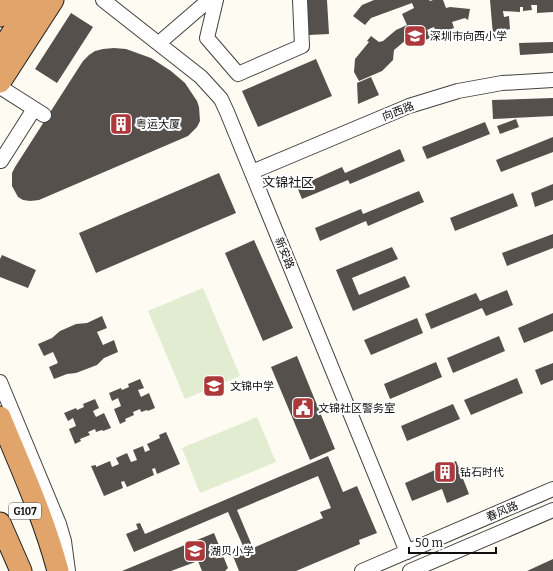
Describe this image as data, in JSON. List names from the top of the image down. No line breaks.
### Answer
{"streets":{"highway":["G107"],"street":["向西路","新安路","春风路"]},"crossings":[["向西路","新安路"],["新安路","春风路"]],"districts":["文锦社区"],"places":{"school or university":["深圳市向西小学","文锦中学","湖贝小学"],"building":["粤运大厦","钻石时代"],"public building":["文锦社区警务室"]},"scale_bar":"50 m"}
